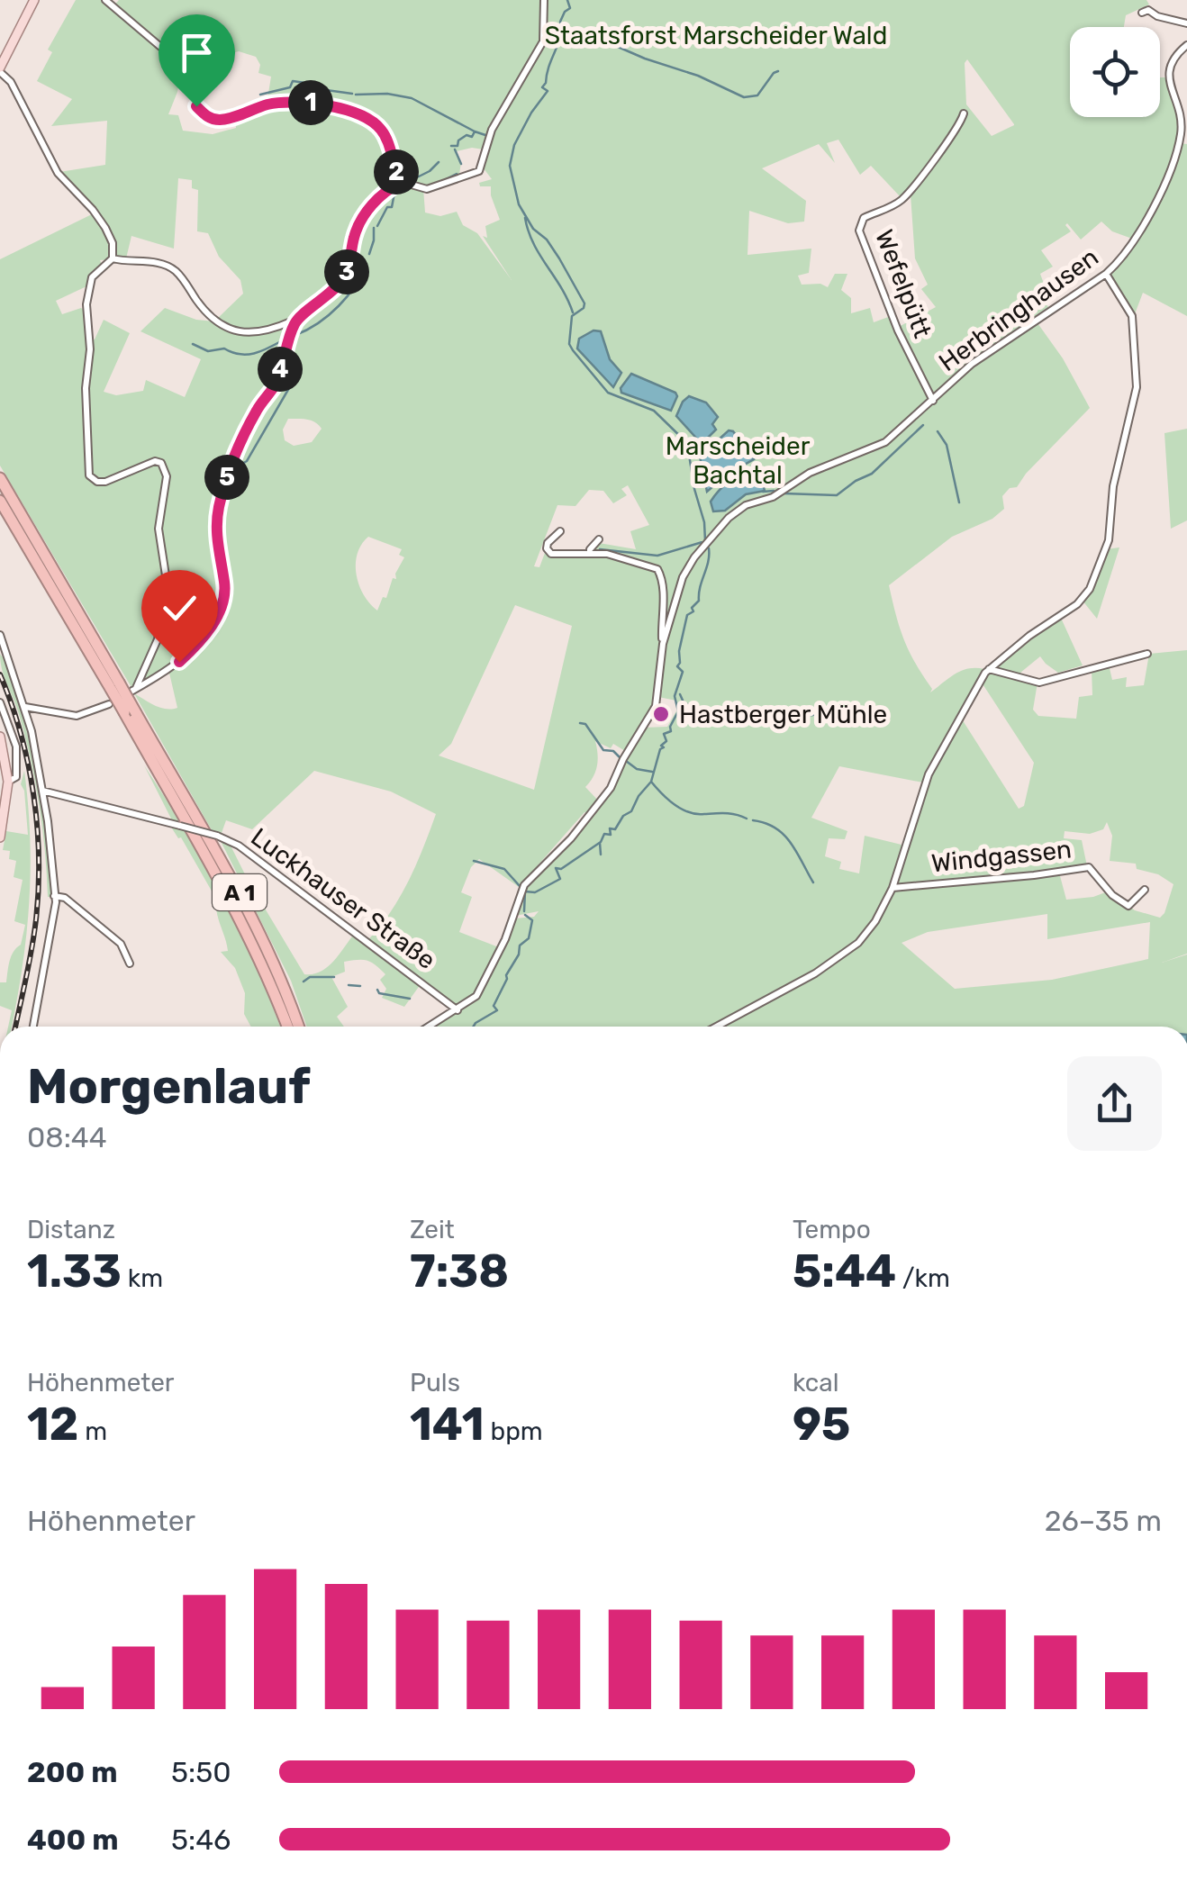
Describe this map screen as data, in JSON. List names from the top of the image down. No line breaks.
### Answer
{"streets":{"highway":["A 1"],"street":["Wefelpütt","Herbringhausen","Windgassen","Luckhauser Straße"]},"crossings":[["Wefelpütt","Herbringhausen"],["Herbringhausen","Luckhauser Straße"]],"parks":["Staatsforst Marscheider Wald","Marscheider Bachtal"],"places":["Hastberger Mühle"],"page":{"pins":["1","2","3","4","5"],"heading":["Morgenlauf","08:44"],"stats":[["Distanz","1.33 km"],["Zeit","7:38"],["Tempo","5:44 /km"],["Höhenmeter","12 m"],["Puls","141 bpm"],["kcal","95"]],"chart":["Höhenmeter","26–35 m"],"list":[{"name":"200 m","note":"5:50"},{"name":"400 m","note":"5:46"}]}}
